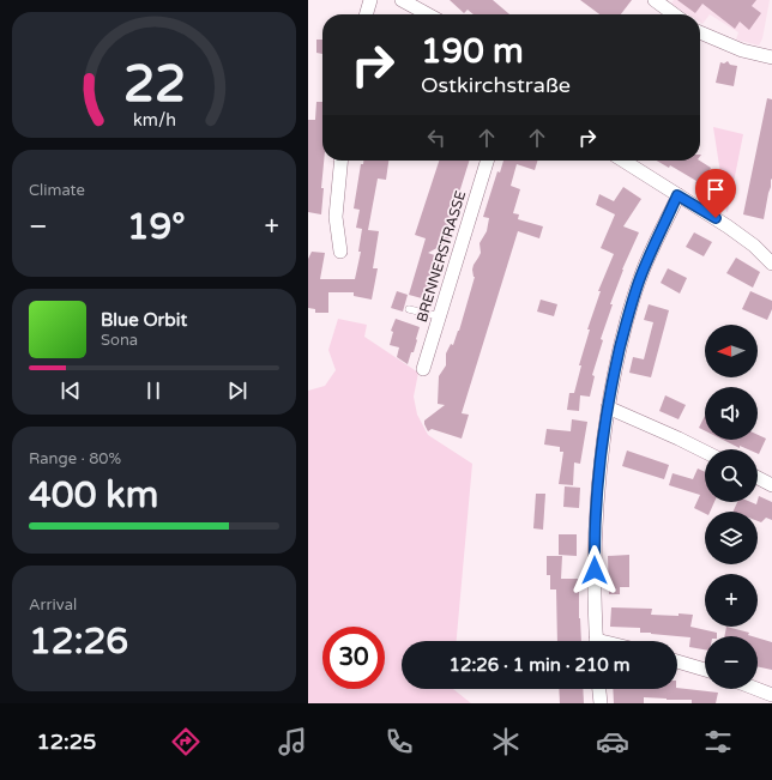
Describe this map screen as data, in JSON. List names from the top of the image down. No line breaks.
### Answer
{"streets":{"street":["BRENNERSTRASSE"]},"north":"left","page":{"turn":["190 m","Ostkirchstraße"],"tile":["Climate",["Range · 80%","400 km"],["Arrival","12:26"]],"heat":["−","19°","+"],"song":["Blue Orbit","Sona"],"map_buttons":["+","−"],"limit":"30","trip":"12:26 · 1 min · 210 m","tabs":"12:25","gauge":["22","km/h"]}}
